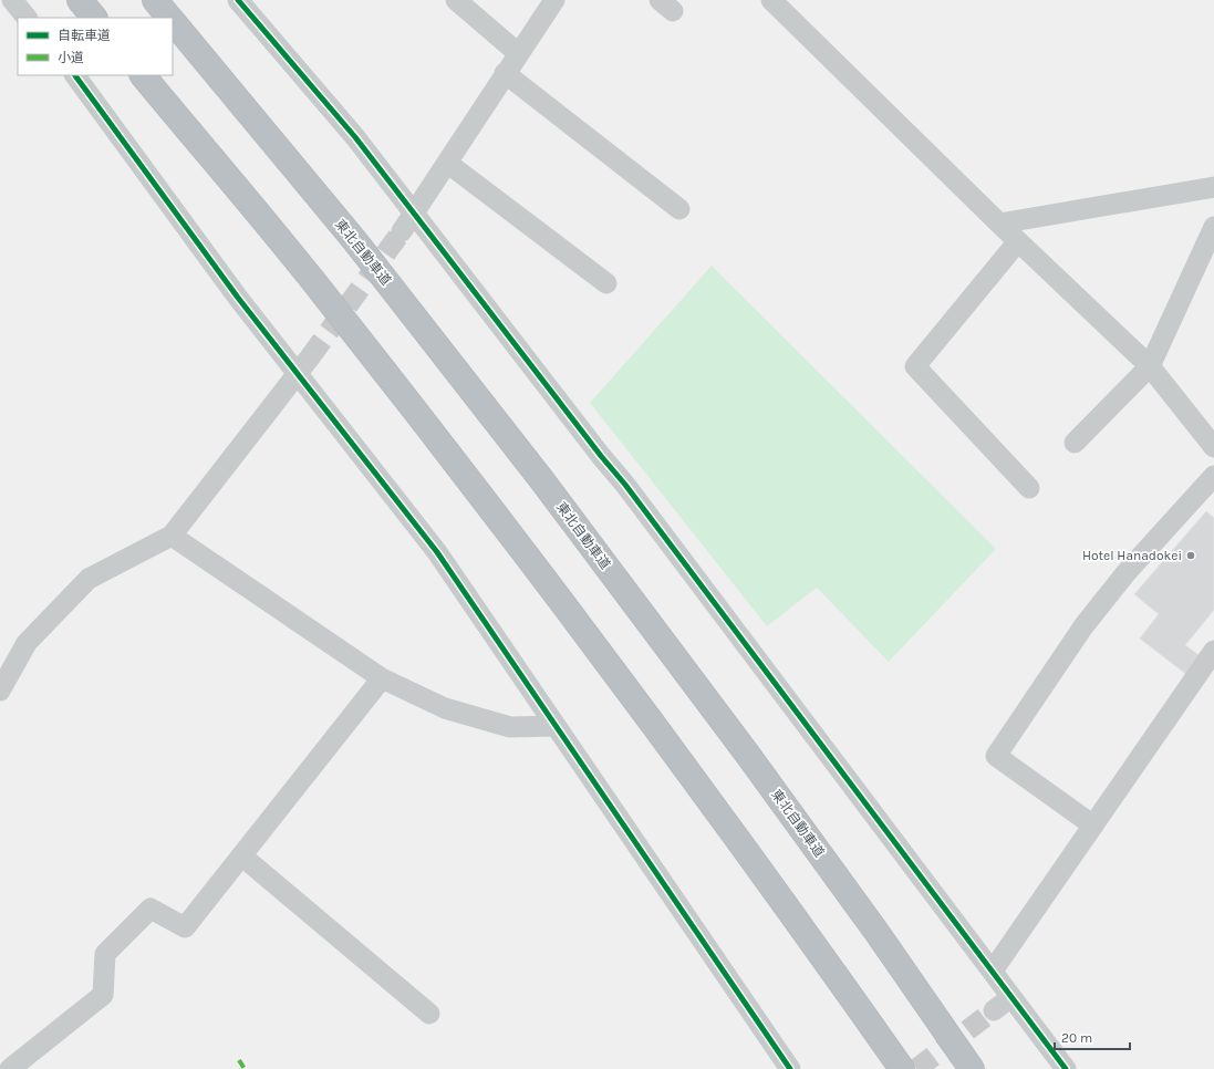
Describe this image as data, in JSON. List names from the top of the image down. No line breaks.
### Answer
{"streets":{"highway":["東北自動車道"]},"places":["Hotel Hanadokei"],"legend":["自転車道","小道"],"scale_bar":"20 m"}
